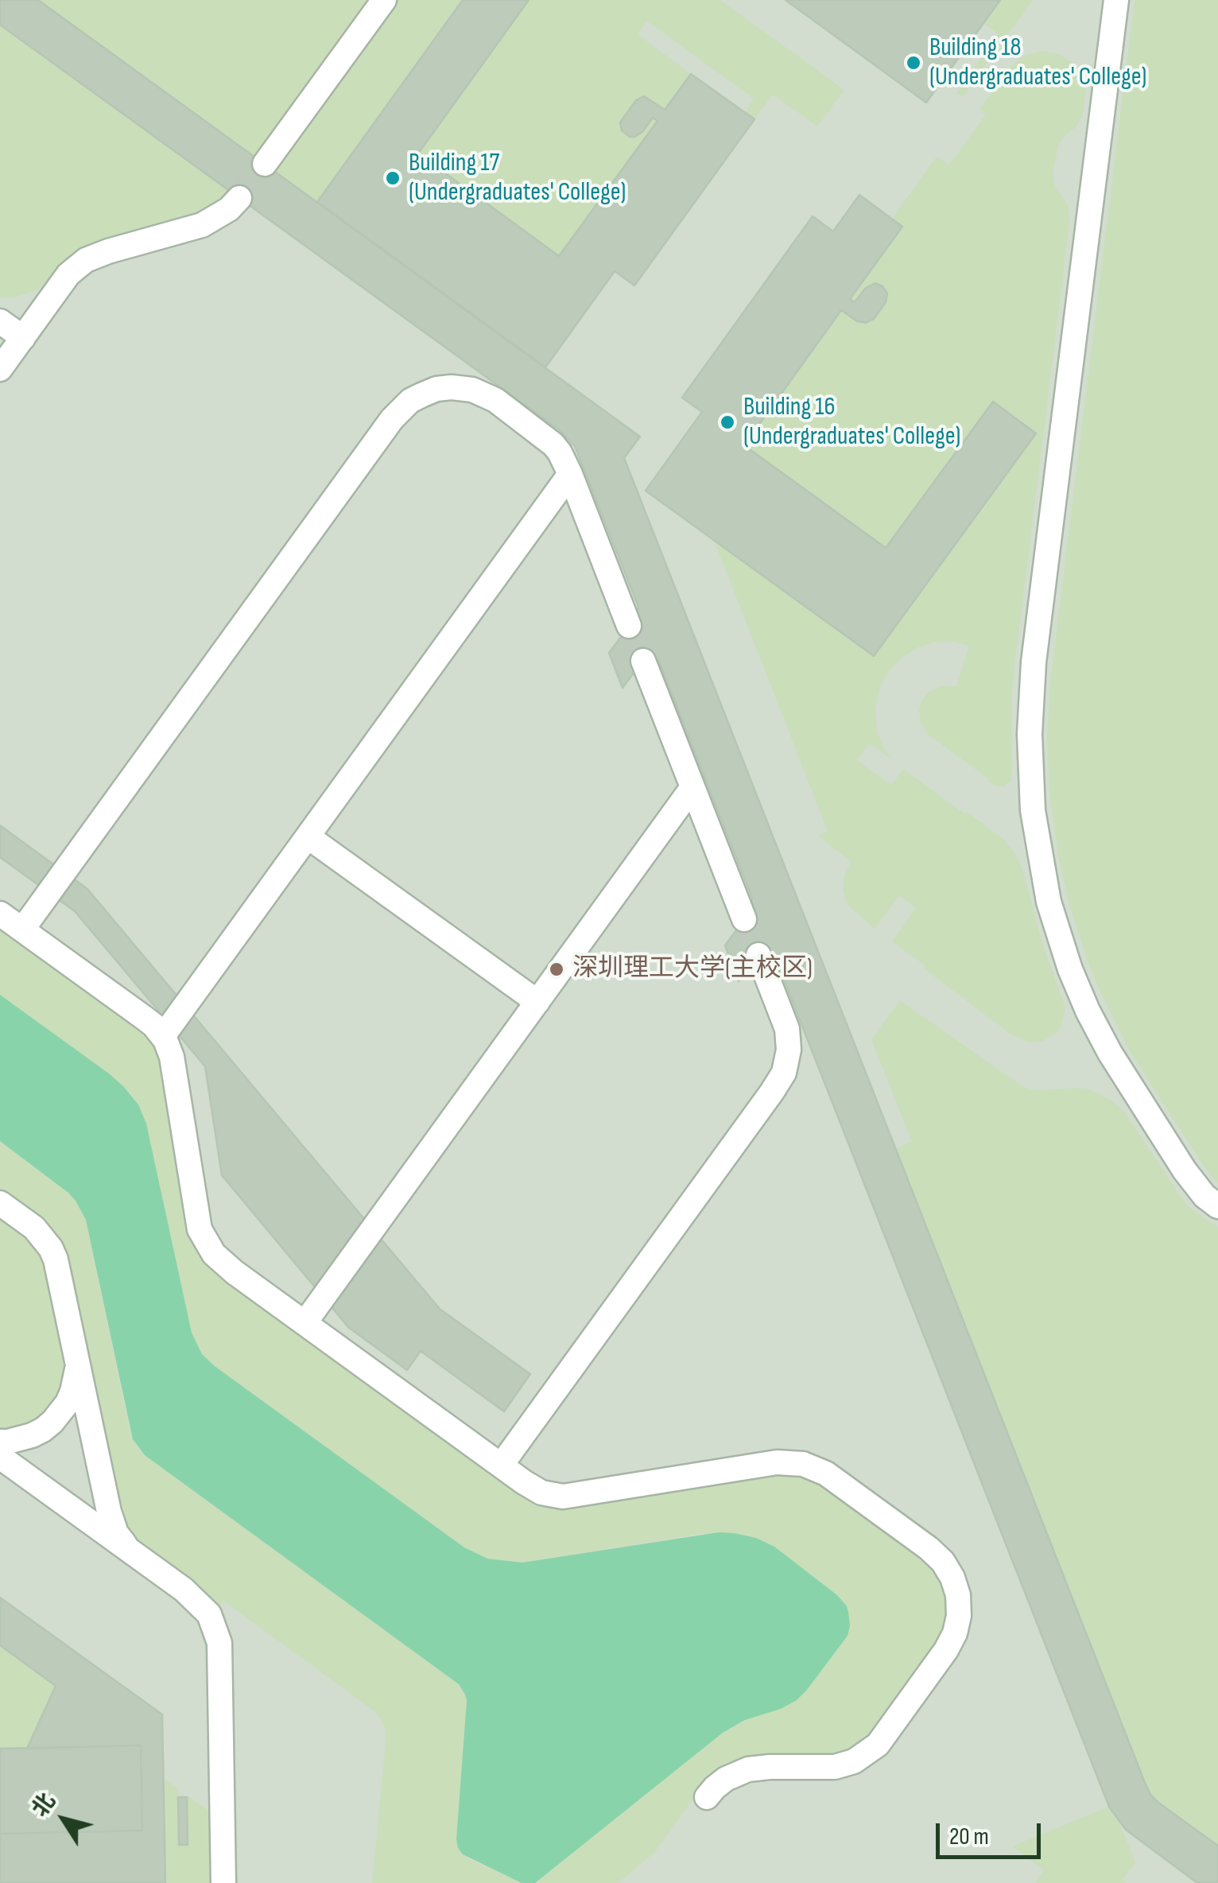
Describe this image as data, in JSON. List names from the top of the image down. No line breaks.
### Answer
{"places":["Building 18 (Undergraduates' College)","Building 17 (Undergraduates' College)","Building 16 (Undergraduates' College)","深圳理工大学(主校区)"],"scale_bar":"20 m","north":"top left"}
